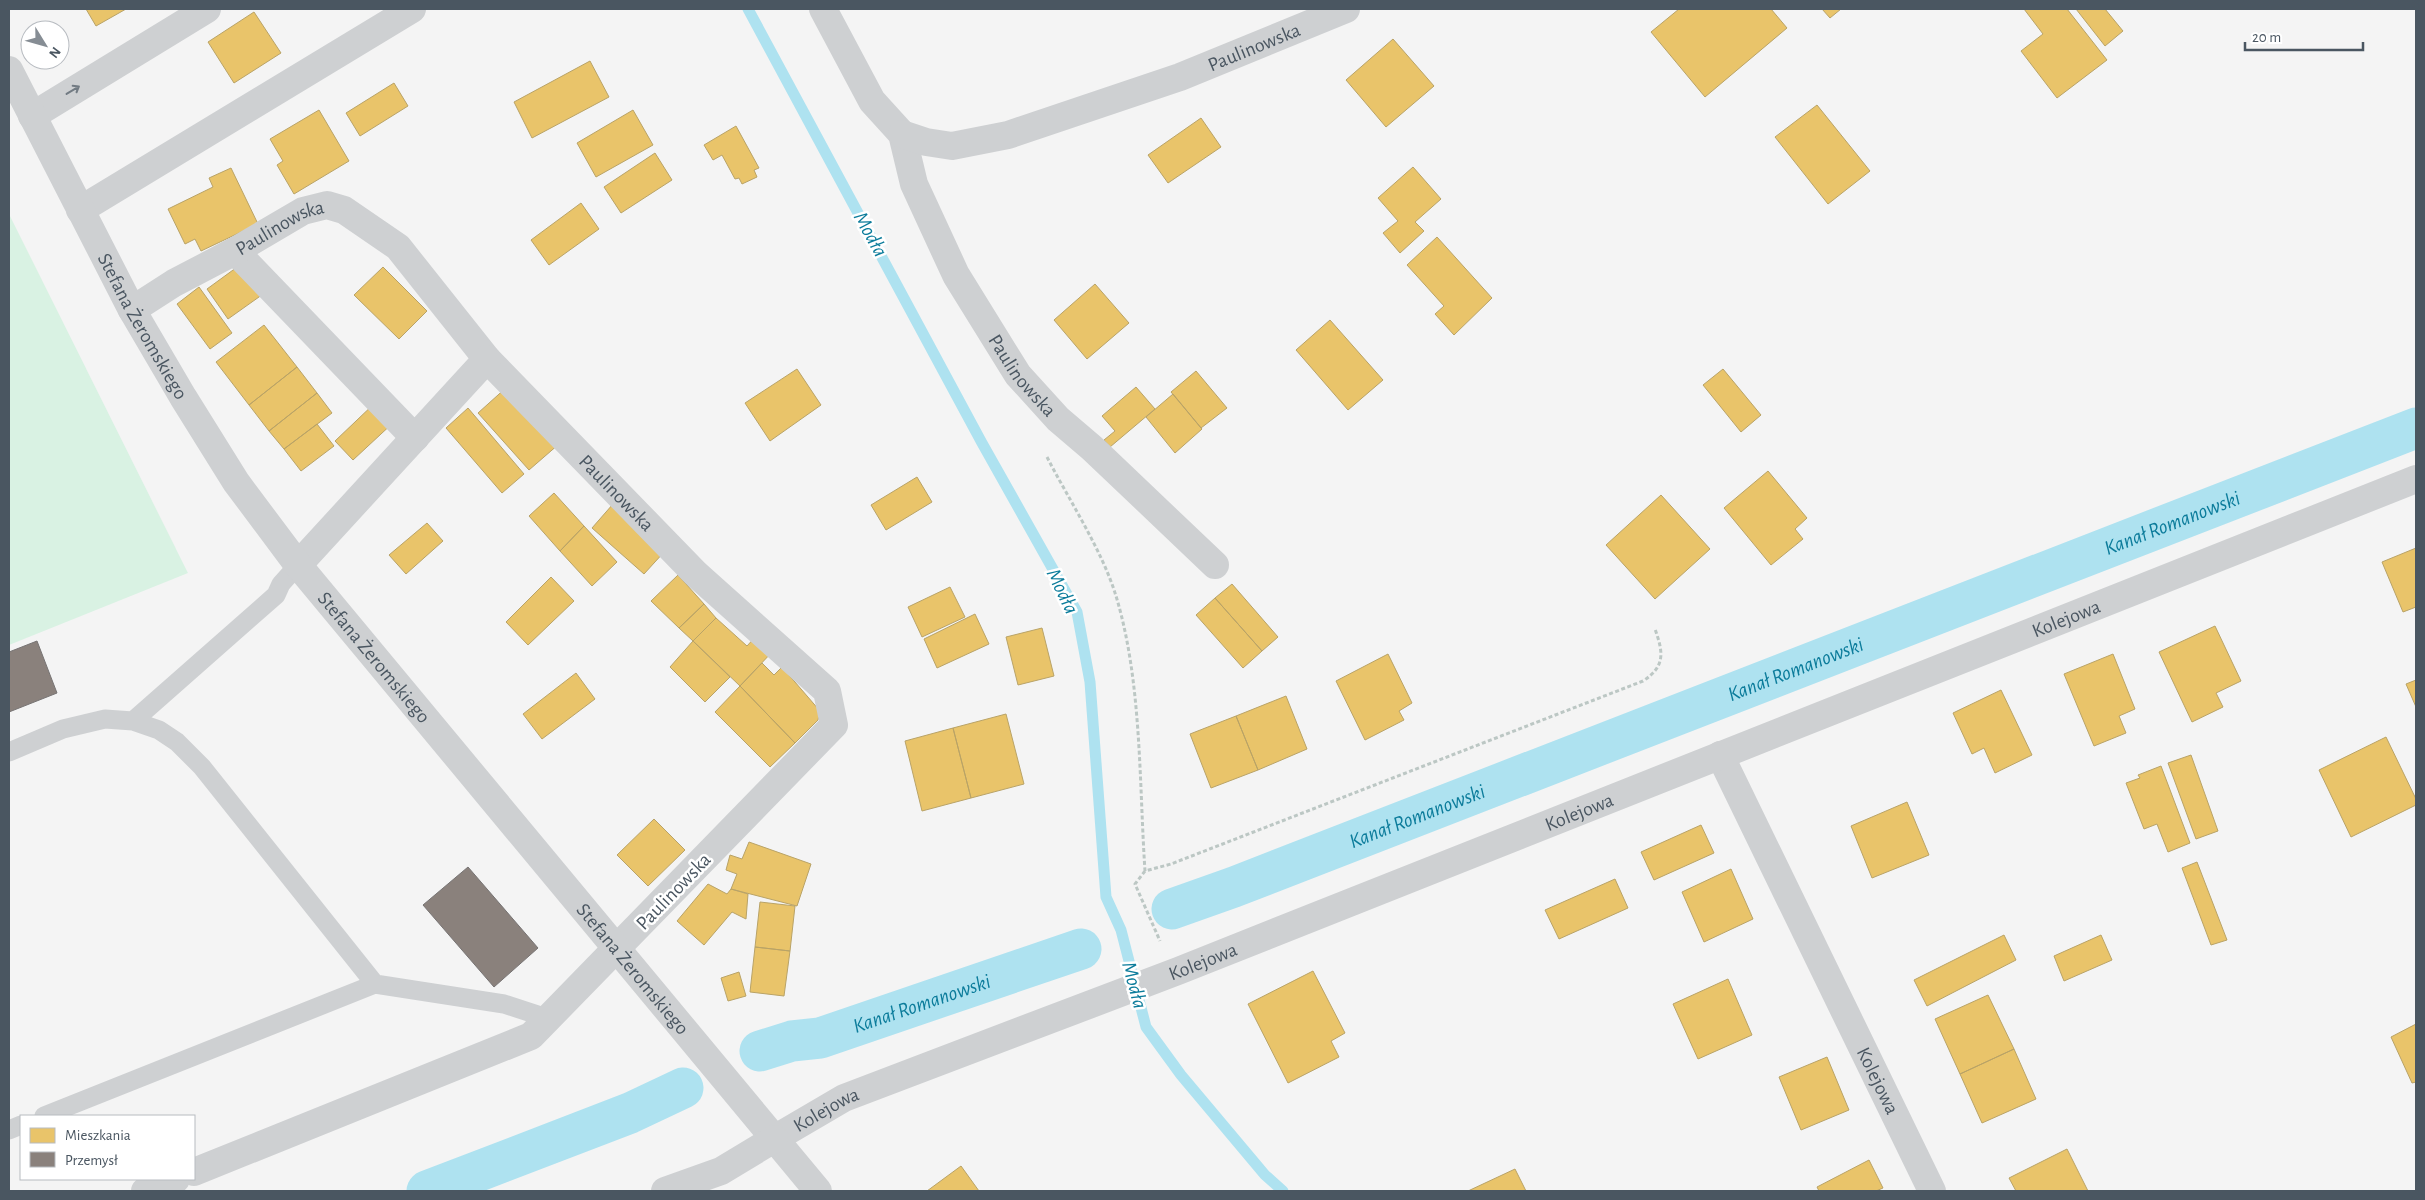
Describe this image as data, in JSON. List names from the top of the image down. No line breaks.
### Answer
{"streets":{"street":["Paulinowska","Stefana Żeromskiego","Kolejowa"]},"crossings":[["Paulinowska","Stefana Żeromskiego"],["Stefana Żeromskiego","Kolejowa"]],"water":["Modła","Kanał Romanowski"],"legend":["Mieszkania","Przemysł"],"scale_bar":"20 m","north":"bottom right"}
